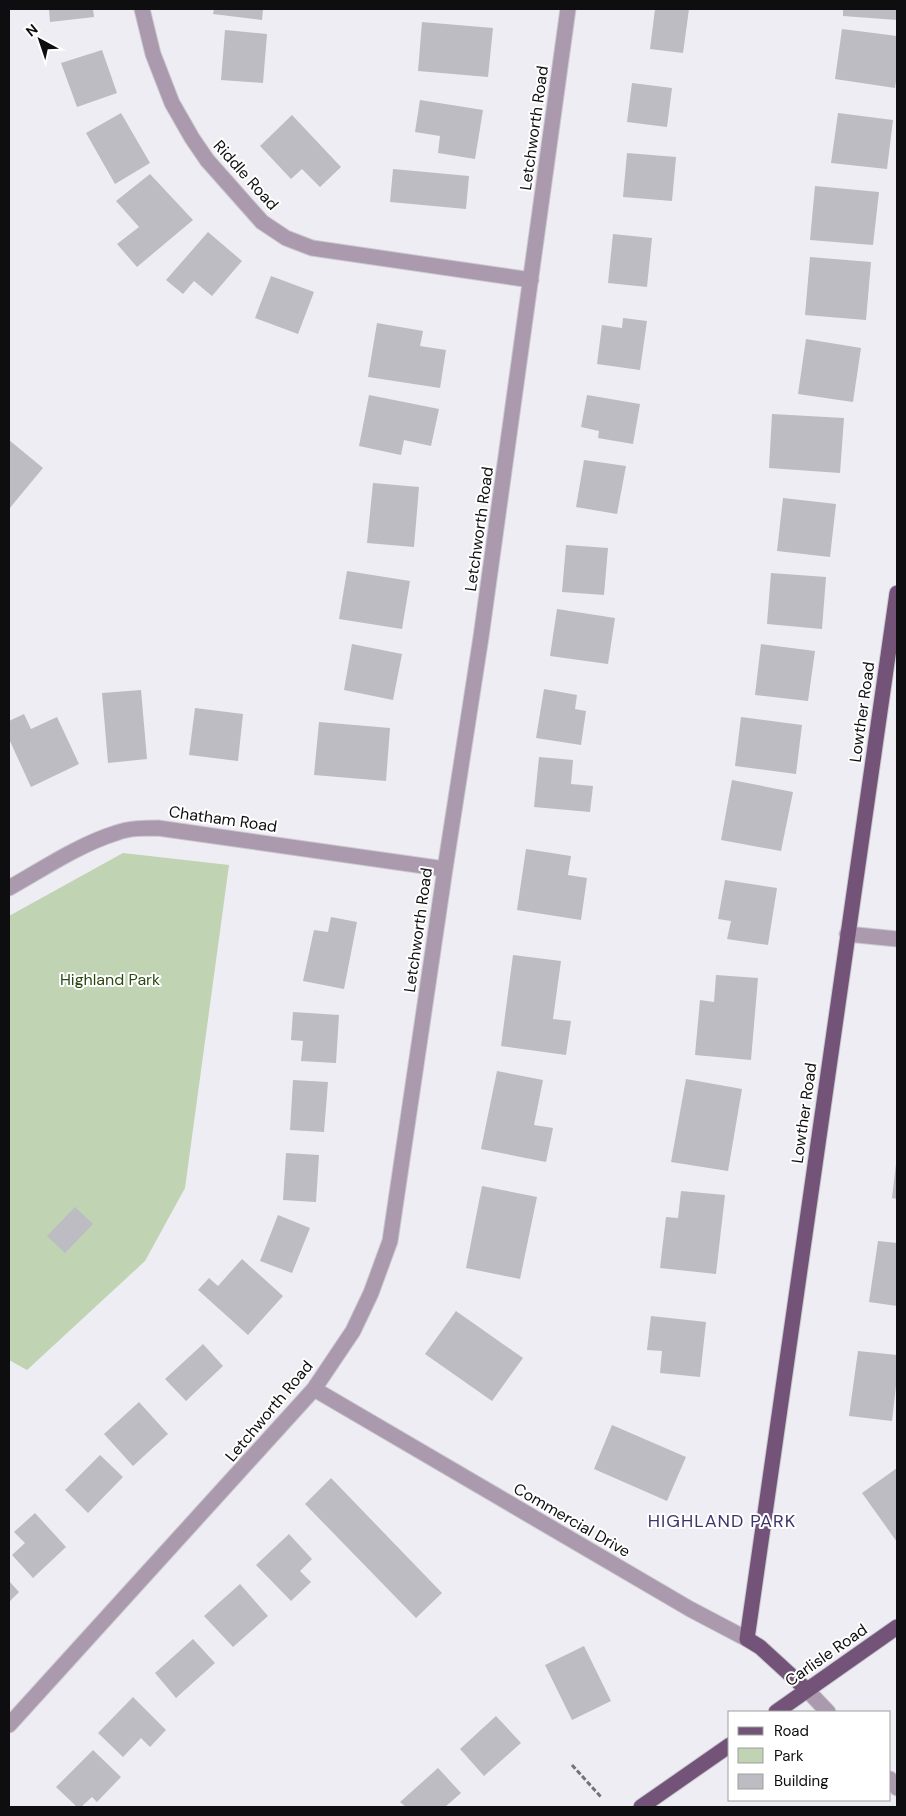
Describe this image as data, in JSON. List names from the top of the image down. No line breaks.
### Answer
{"streets":{"main road":["Lowther Road","Commercial Drive","Carlisle Road"],"street":["Letchworth Road","Riddle Road","Chatham Road"]},"crossings":[["Letchworth Road","Riddle Road"],["Letchworth Road","Chatham Road"],["Letchworth Road","Commercial Drive"],["Lowther Road","Commercial Drive"],["Commercial Drive","Carlisle Road"]],"districts":["HIGHLAND PARK"],"parks":["Highland Park"],"legend":["Road","Park","Building"],"north":"top left"}
